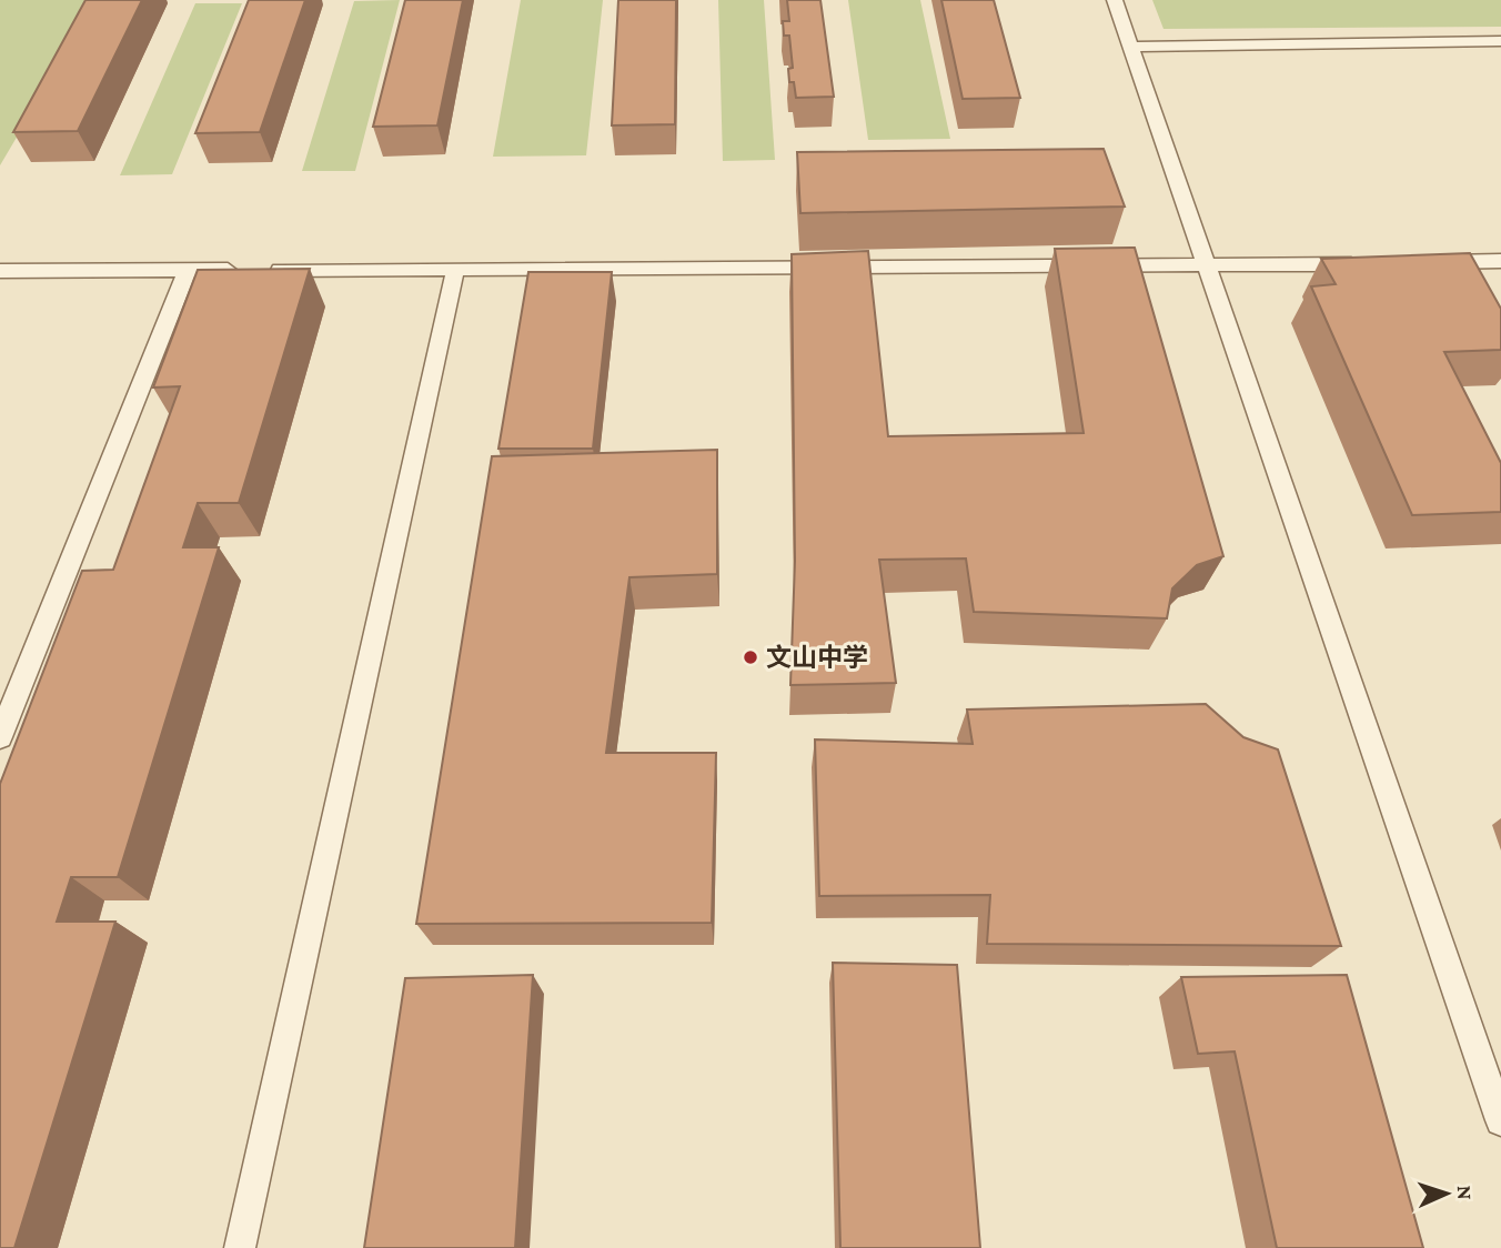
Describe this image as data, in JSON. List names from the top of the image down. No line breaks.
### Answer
{"places":["文山中学"],"north":"right"}
